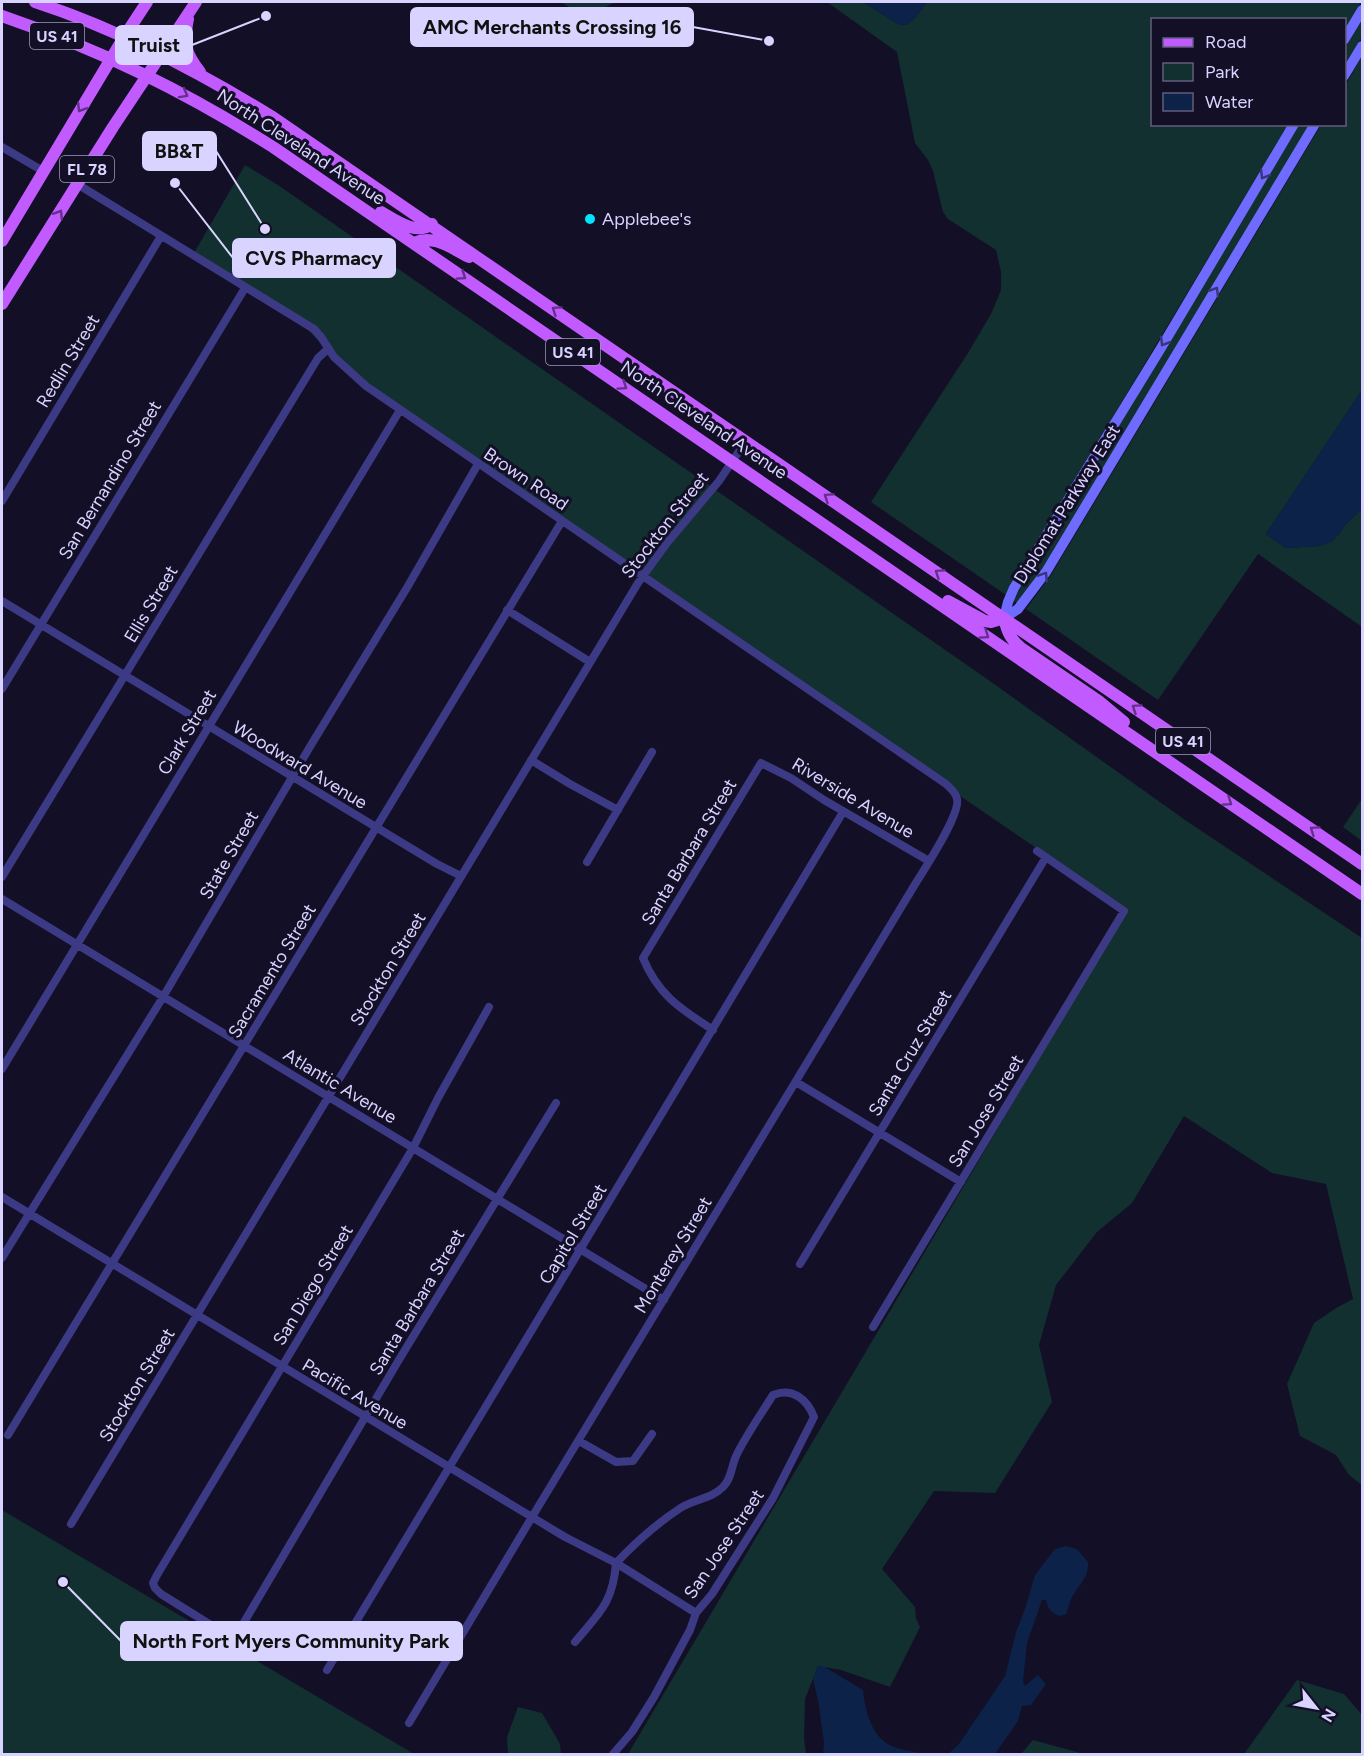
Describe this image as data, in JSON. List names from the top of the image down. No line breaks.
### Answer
{"streets":{"main road":["US 41","North Cleveland Avenue","FL 78","Diplomat Parkway East"],"street":["Redlin Street","Brown Road","San Bernandino Street","Stockton Street","Ellis Street","Clark Street","Woodward Avenue","Riverside Avenue","Santa Barbara Street","State Street","Sacramento Street","Santa Cruz Street","Atlantic Avenue","San Jose Street","Capitol Street","Monterey Street","San Diego Street","Pacific Avenue"]},"crossings":[["North Cleveland Avenue","FL 78"],["North Cleveland Avenue","Diplomat Parkway East"],["North Cleveland Avenue","Stockton Street"],["FL 78","Brown Road"],["Redlin Street","Brown Road"],["Brown Road","San Bernandino Street"],["Brown Road","Stockton Street"],["Brown Road","Ellis Street"],["Brown Road","Clark Street"],["Brown Road","State Street"],["Brown Road","Sacramento Street"],["Brown Road","Monterey Street"],["San Bernandino Street","Woodward Avenue"],["Stockton Street","Woodward Avenue"],["Stockton Street","Atlantic Avenue"],["Stockton Street","Pacific Avenue"],["Ellis Street","Woodward Avenue"],["Clark Street","Woodward Avenue"],["Clark Street","Atlantic Avenue"],["Woodward Avenue","State Street"],["Woodward Avenue","Sacramento Street"],["Riverside Avenue","Santa Barbara Street"],["Riverside Avenue","Capitol Street"],["Riverside Avenue","Monterey Street"],["Santa Barbara Street","Atlantic Avenue"],["Santa Barbara Street","Capitol Street"],["Santa Barbara Street","San Diego Street"],["Santa Barbara Street","Pacific Avenue"],["State Street","Atlantic Avenue"],["State Street","Pacific Avenue"],["Sacramento Street","Atlantic Avenue"],["Sacramento Street","Pacific Avenue"],["Santa Cruz Street","San Jose Street"],["Atlantic Avenue","Capitol Street"],["Atlantic Avenue","Monterey Street"],["Atlantic Avenue","San Diego Street"],["San Jose Street","Pacific Avenue"],["Capitol Street","Pacific Avenue"],["Monterey Street","Pacific Avenue"],["San Diego Street","Pacific Avenue"]],"places":["Truist","AMC Merchants Crossing 16","CVS Pharmacy","Applebee's","BB&T","North Fort Myers Community Park"],"legend":["Road","Park","Water"],"north":"bottom right"}
